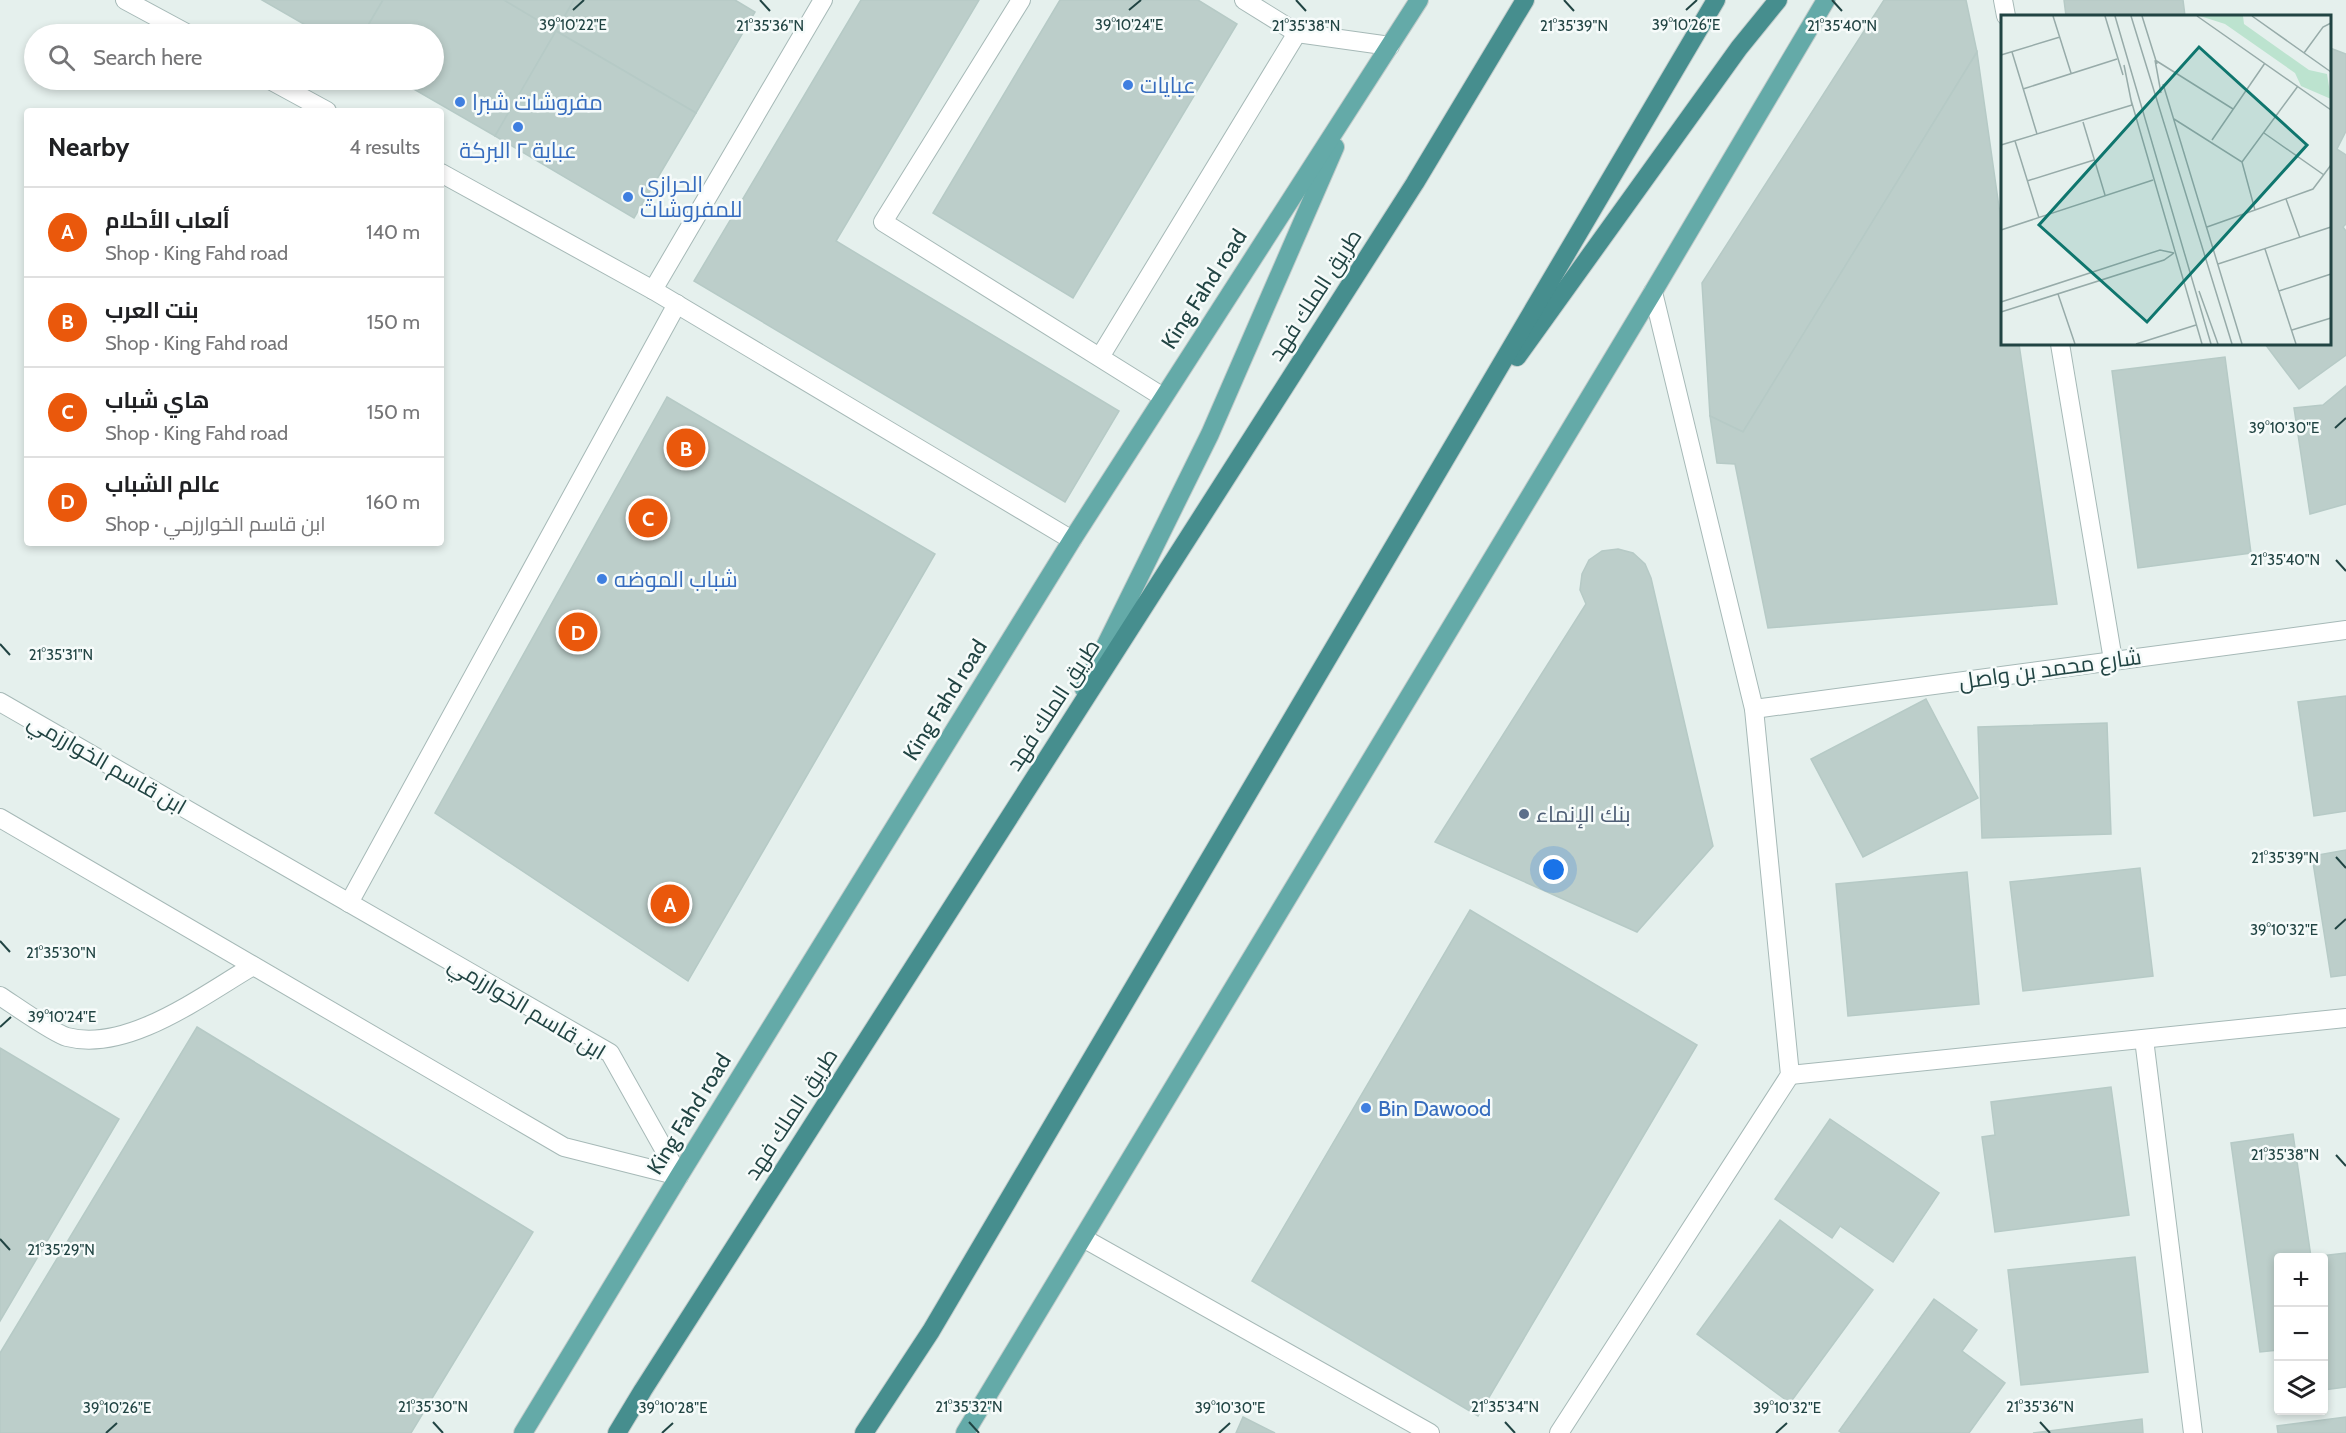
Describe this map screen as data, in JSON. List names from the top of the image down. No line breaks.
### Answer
{"streets":{"highway":["طريق الملك فهد"],"main road":["King Fahd road"],"street":["شارع محمد بن واصل","ابن قاسم الخوارزمي"]},"crossings":[["King Fahd road","ابن قاسم الخوارزمي"]],"places":["عبايات","مفروشات شبرا","عباية ٢ البركة","الحرازي للمفروشات","شباب الموضه","بنك الإنماء","Bin Dawood"],"page":{"search":"Search here","heading":["Nearby","4 results"],"list":[{"mark":"A","name":"ألعاب الأحلام","note":"Shop · King Fahd road","value":"140 m"},{"mark":"B","name":"بنت العرب","note":"Shop · King Fahd road","value":"150 m"},{"mark":"C","name":"هاي شباب","note":"Shop · King Fahd road","value":"150 m"},{"mark":"D","name":"عالم الشباب","note":"Shop · ابن قاسم الخوارزمي","value":"160 m"}],"pins":["B","C","D","A"],"map_buttons":["+","−"]},"coordinates":["39°10'22\"E","39°10'24\"E","39°10'26\"E","21°35'36\"N","21°35'38\"N","21°35'39\"N","21°35'40\"N","39°10'30\"E","21°35'31\"N","39°10'32\"E","21°35'30\"N","21°35'29\"N","21°35'32\"N","21°35'34\"N","39°10'28\"E"]}
